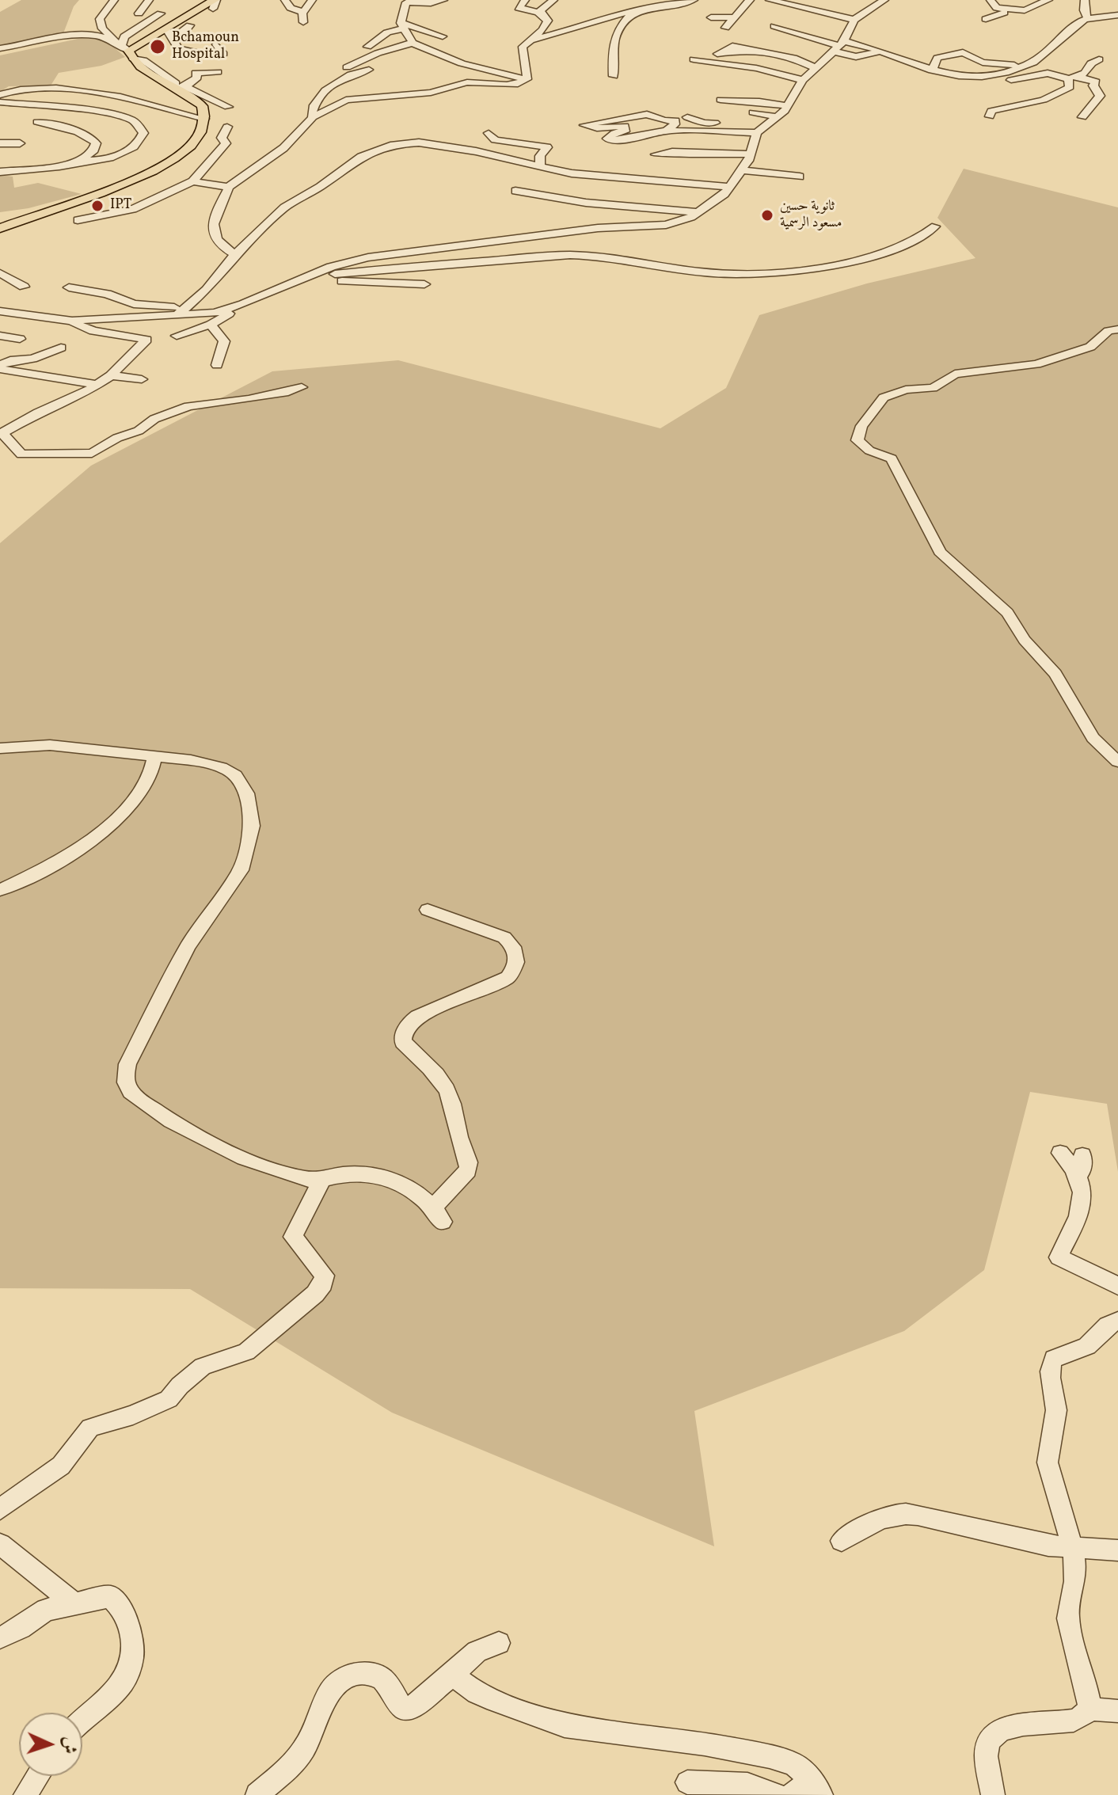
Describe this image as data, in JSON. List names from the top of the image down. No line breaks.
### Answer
{"places":["Bchamoun Hospital","IPT","ثانوية حسين مسعود الرسمية"],"north":"right"}
